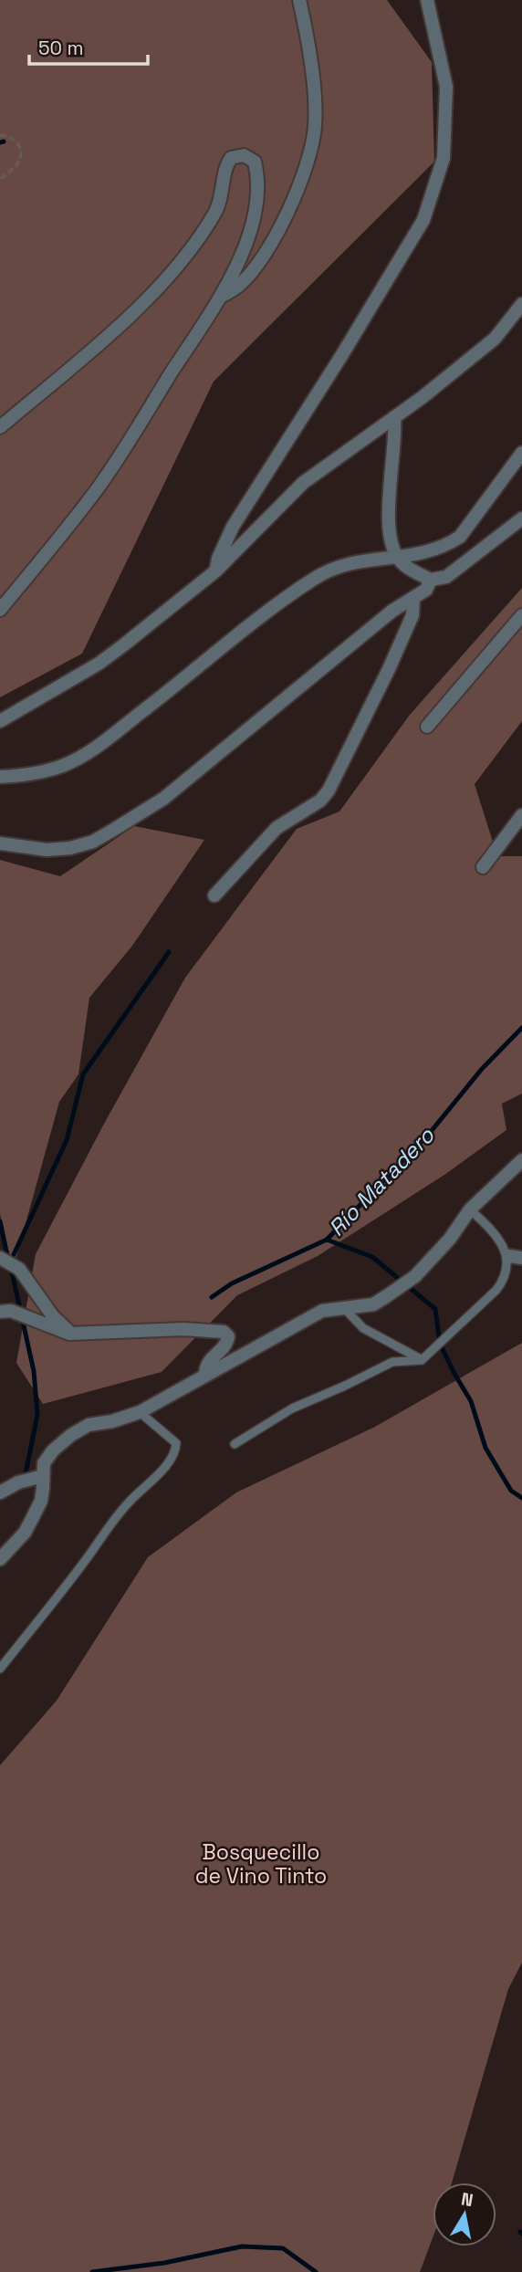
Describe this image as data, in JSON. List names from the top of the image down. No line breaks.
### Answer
{"water":["Río Matadero"],"parks":["Bosquecillo de Vino Tinto"],"scale_bar":"50 m","north":"top"}
